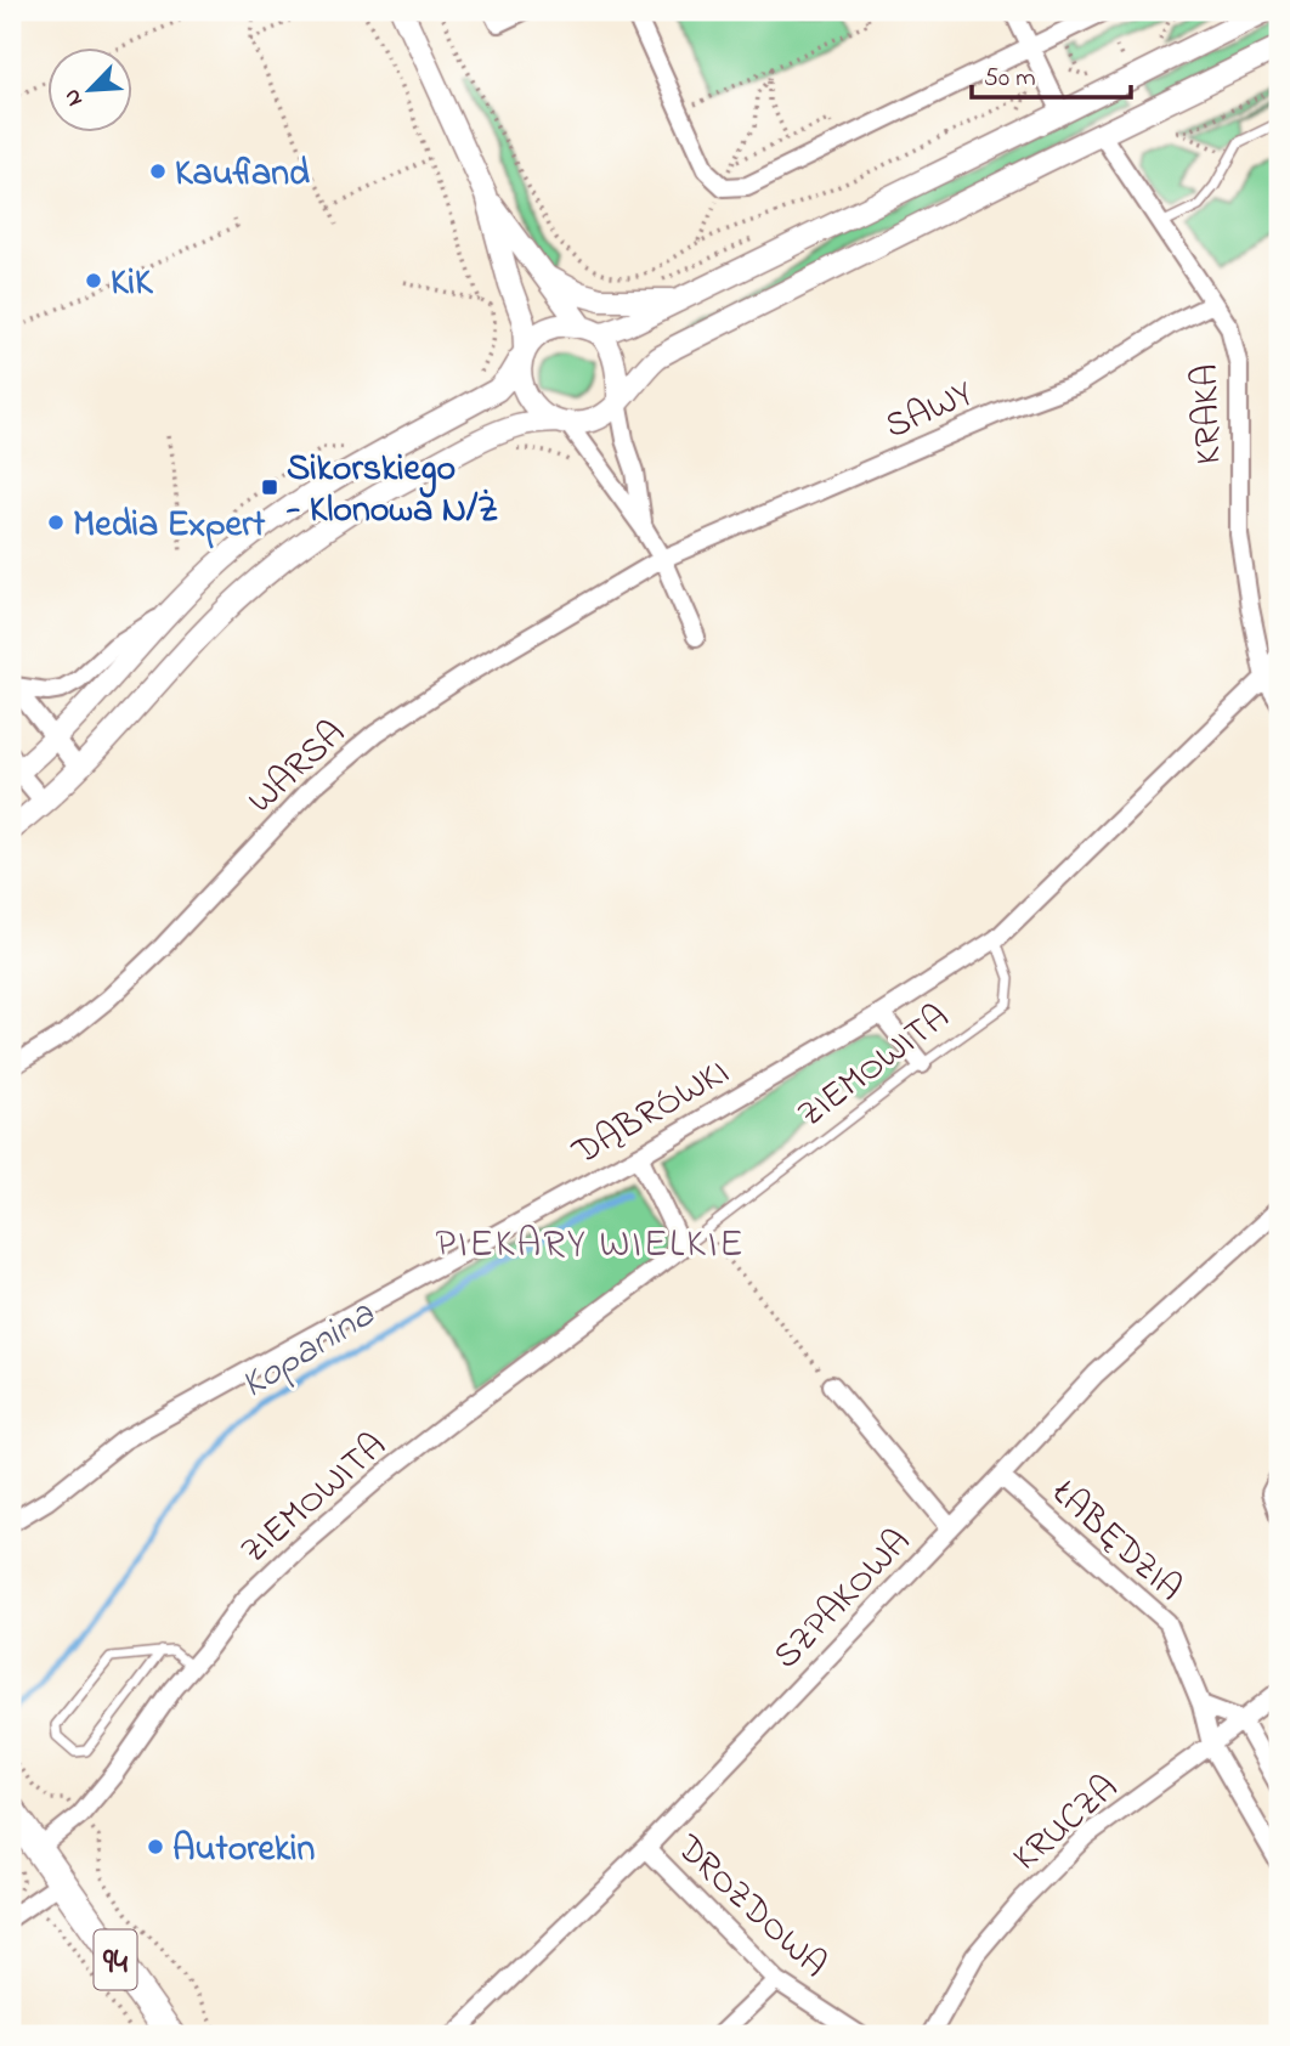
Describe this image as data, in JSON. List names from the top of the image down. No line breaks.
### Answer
{"streets":{"main road":["94"],"street":["SAWY","KRAKA","WARSA","ZIEMOWITA","DĄBRÓWKI","ŁABĘDZIA","SZPAKOWA","KRUCZA","DROZDOWA"]},"crossings":[["SAWY","KRAKA"],["SAWY","WARSA"],["KRAKA","DĄBRÓWKI"],["ZIEMOWITA","DĄBRÓWKI"],["ZIEMOWITA","94"],["ŁABĘDZIA","SZPAKOWA"],["ŁABĘDZIA","KRUCZA"],["SZPAKOWA","DROZDOWA"]],"districts":["PIEKARY WIELKIE"],"water":["Kopanina"],"places":{"other":["Kaufland","KiK","Media Expert","Autorekin"],"transit":["Sikorskiego - Klonowa N/Ż"]},"scale_bar":"50 m","north":"bottom left"}
